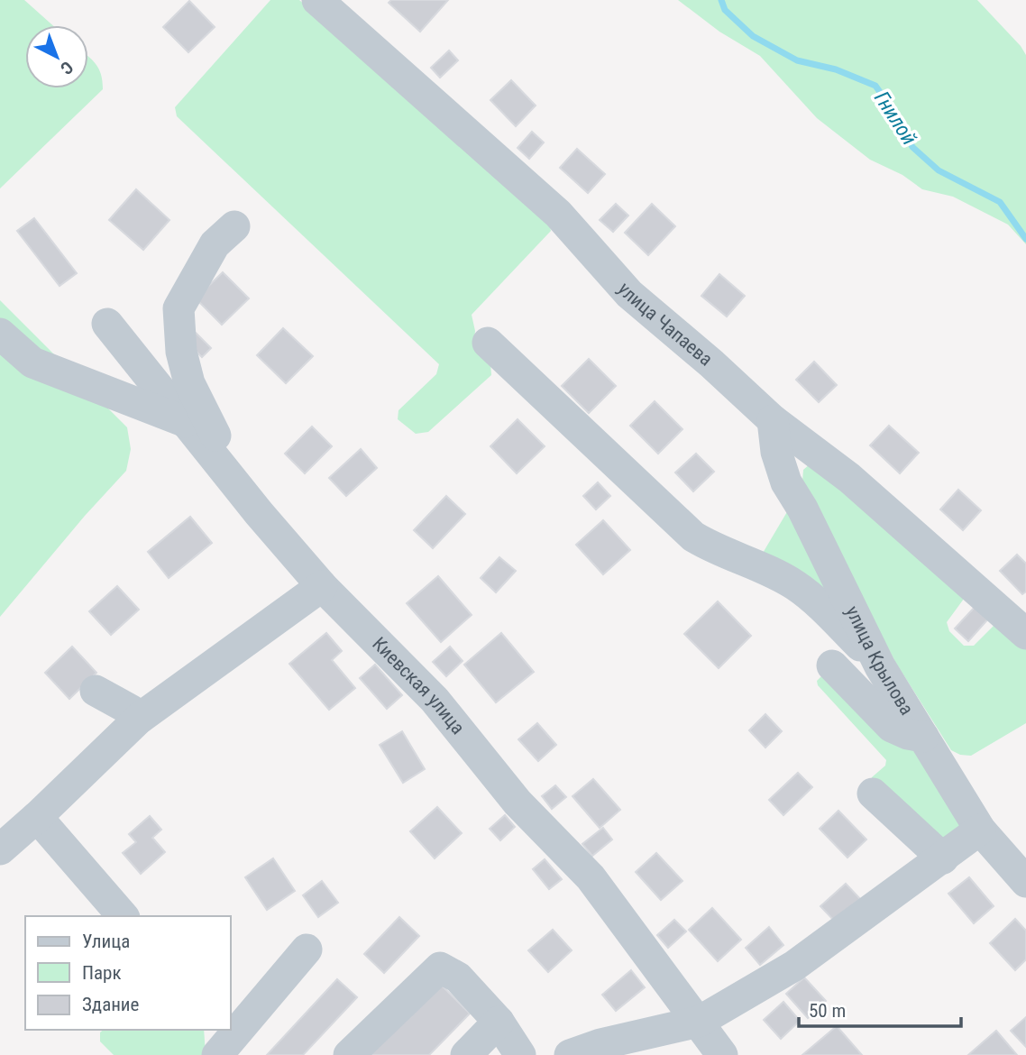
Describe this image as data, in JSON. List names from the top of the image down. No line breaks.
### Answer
{"streets":{"street":["улица Чапаева","улица Крылова","Киевская улица"]},"crossings":[["улица Чапаева","улица Крылова"]],"water":["Гнилой"],"legend":["Улица","Парк","Здание"],"scale_bar":"50 m","north":"bottom right"}
